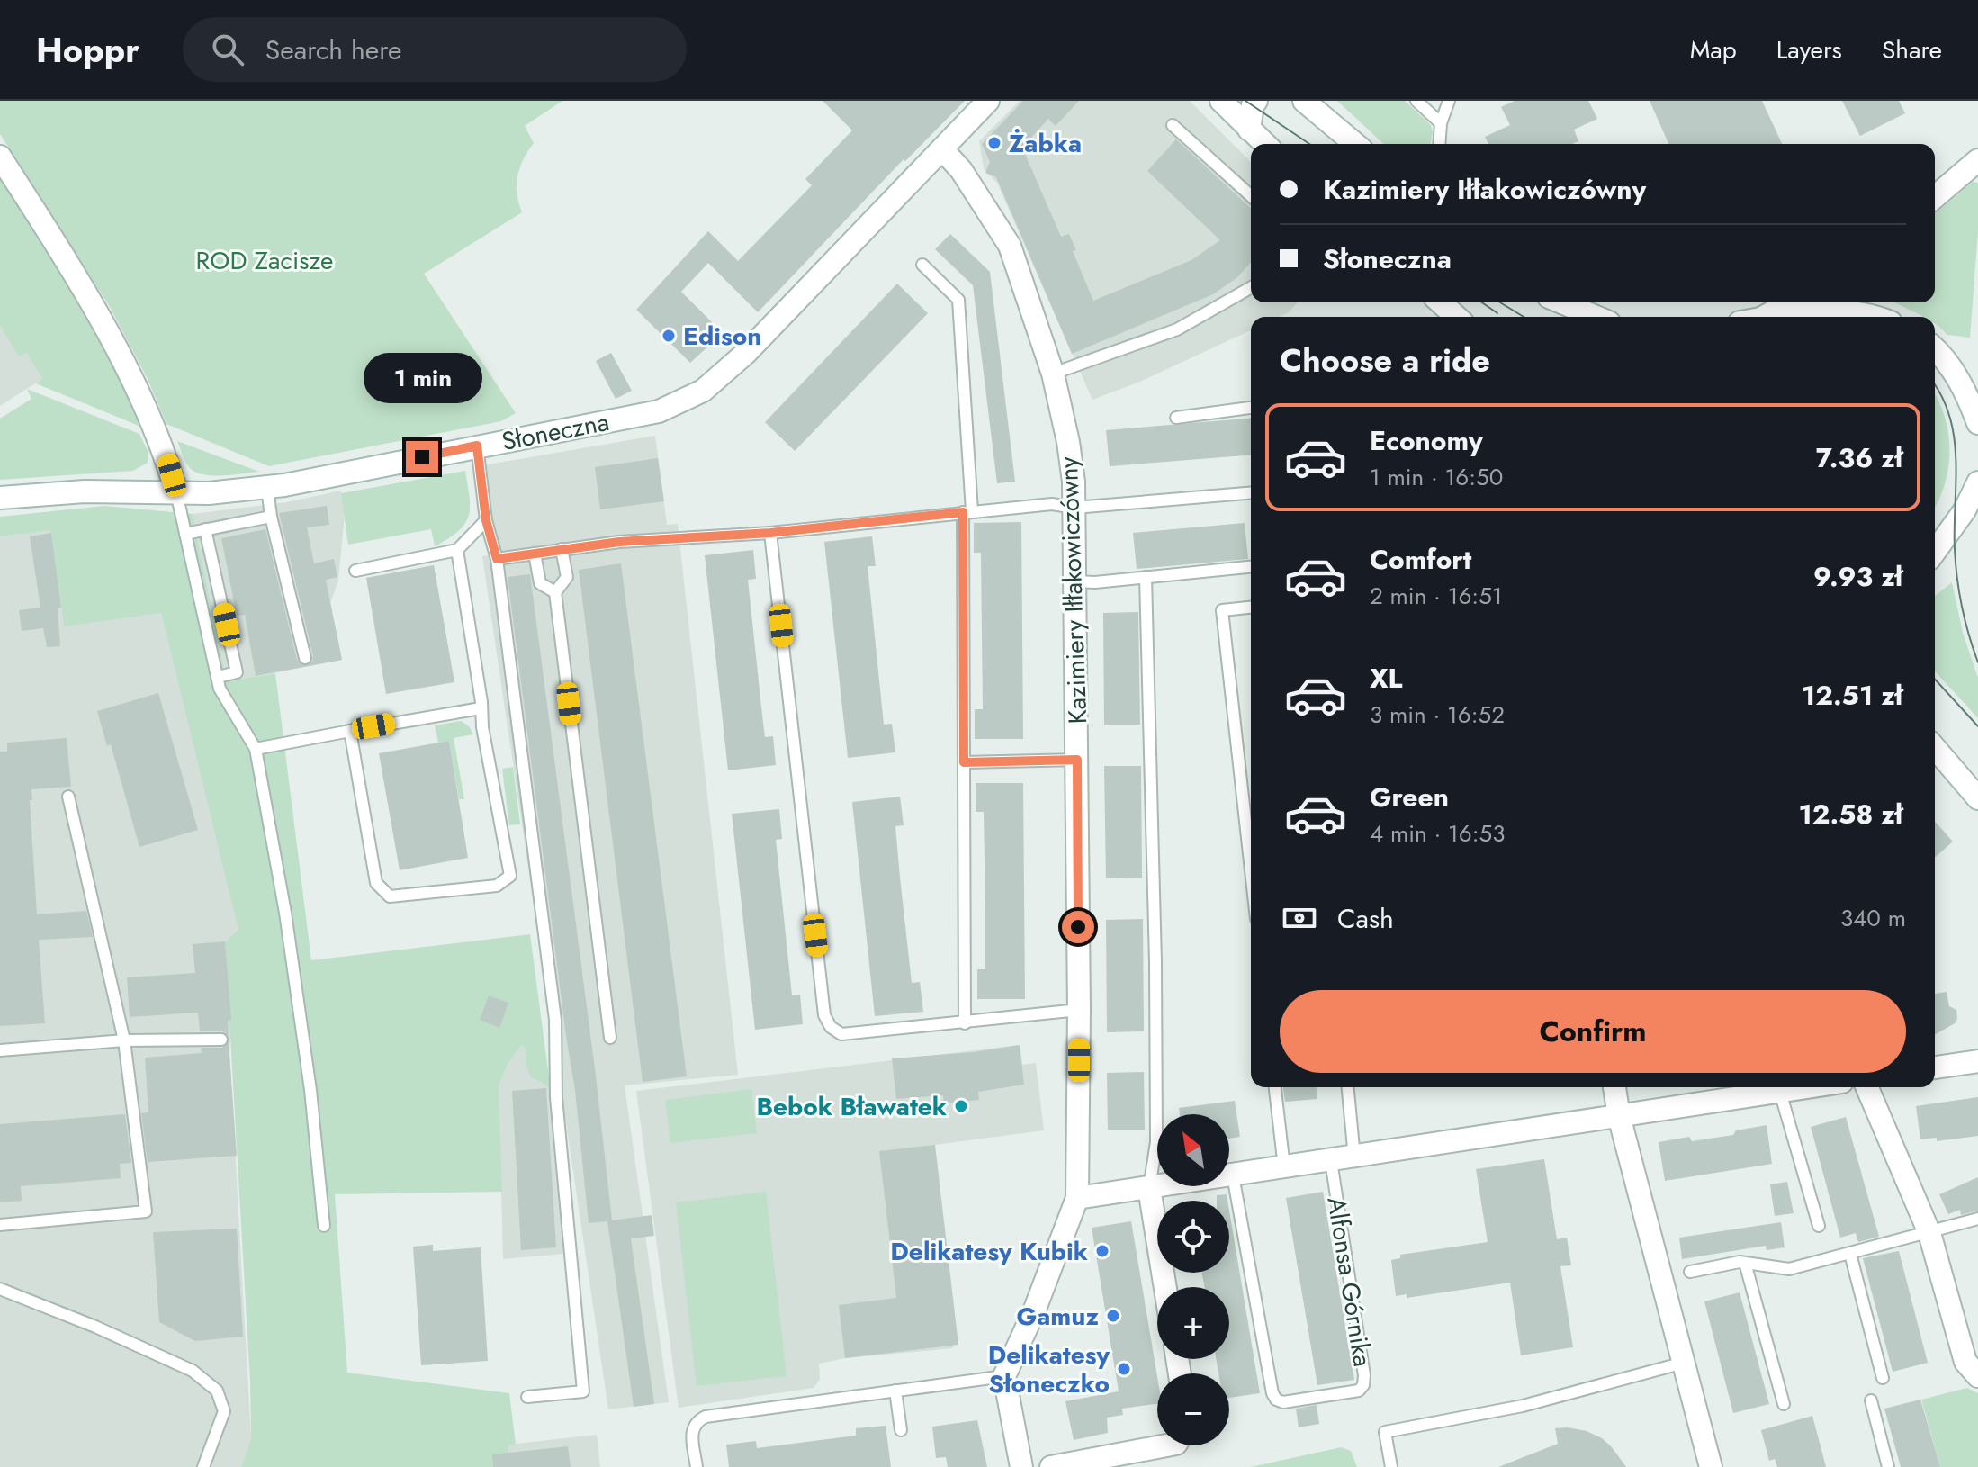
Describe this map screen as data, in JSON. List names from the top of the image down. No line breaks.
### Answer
{"streets":{"street":["Słoneczna","Kazimiery Iłłakowiczówny","Alfonsa Górnika"]},"crossings":[["Słoneczna","Kazimiery Iłłakowiczówny"],["Kazimiery Iłłakowiczówny","Alfonsa Górnika"]],"parks":["ROD Zacisze"],"places":["Żabka","Edison","Bebok Bławatek","Delikatesy Kubik","Gamuz","Delikatesy Słoneczko"],"north":"top left","page":{"header":"Hoppr","search":"Search here","nav":["Map","Layers","Share"],"banner":["Kazimiery Iłłakowiczówny","Słoneczna"],"heading":"Choose a ride","bubble":"1 min","list":[{"name":"Economy","note":"1 min · 16:50","value":"7.36 zł"},{"name":"Comfort","note":"2 min · 16:51","value":"9.93 zł"},{"name":"XL","note":"3 min · 16:52","value":"12.51 zł"},{"name":"Green","note":"4 min · 16:53","value":"12.58 zł"}],"pay":["Cash","340 m"],"buttons":"Confirm","map_buttons":["+","−"]}}
